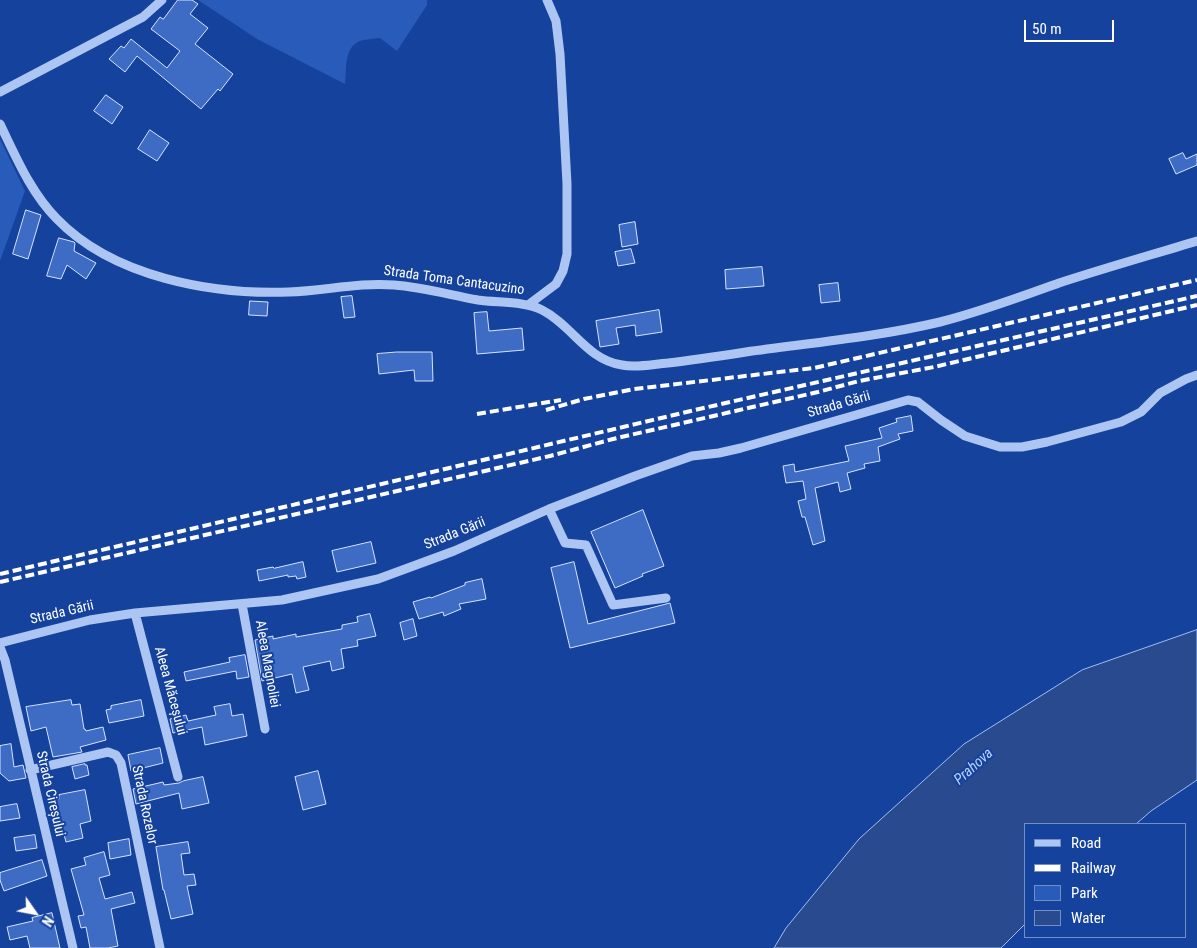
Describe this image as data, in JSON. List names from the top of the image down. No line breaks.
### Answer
{"streets":{"street":["Strada Toma Cantacuzino","Strada Gării","Aleea Magnoliei","Aleea Măceșului","Strada Cireșului","Strada Rozelor"]},"crossings":[["Strada Gării","Aleea Magnoliei"],["Strada Gării","Aleea Măceșului"],["Strada Cireșului","Strada Rozelor"]],"water":["Prahova"],"legend":["Road","Railway","Park","Water"],"scale_bar":"50 m","north":"bottom right"}
